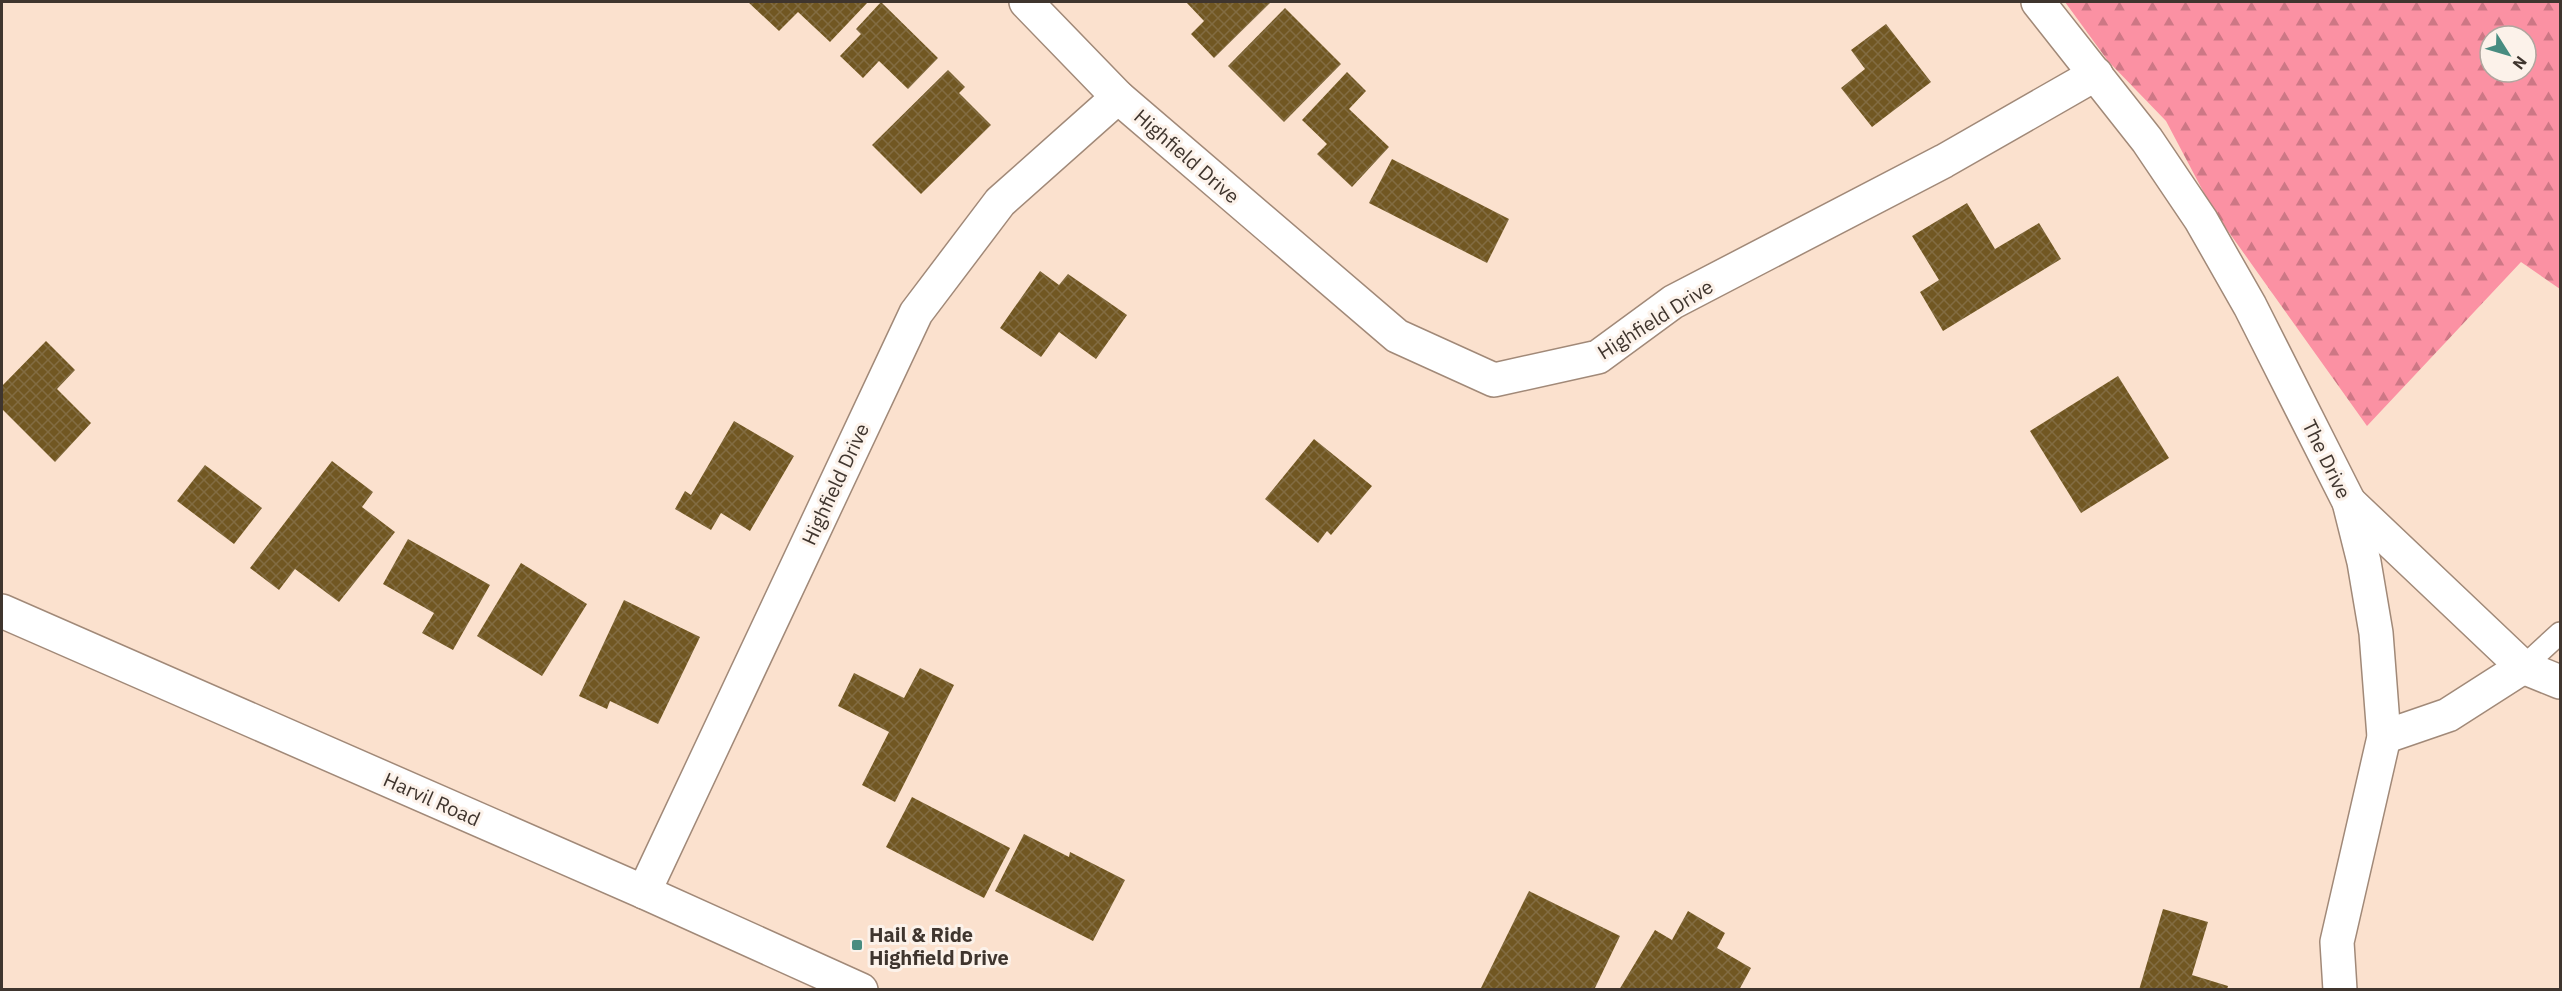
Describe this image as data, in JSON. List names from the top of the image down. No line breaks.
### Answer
{"streets":{"street":["Highfield Drive","The Drive","Harvil Road"]},"crossings":[["Highfield Drive","The Drive"],["Highfield Drive","Harvil Road"]],"places":{"transit":["Hail & Ride Highfield Drive"]},"north":"bottom right"}
